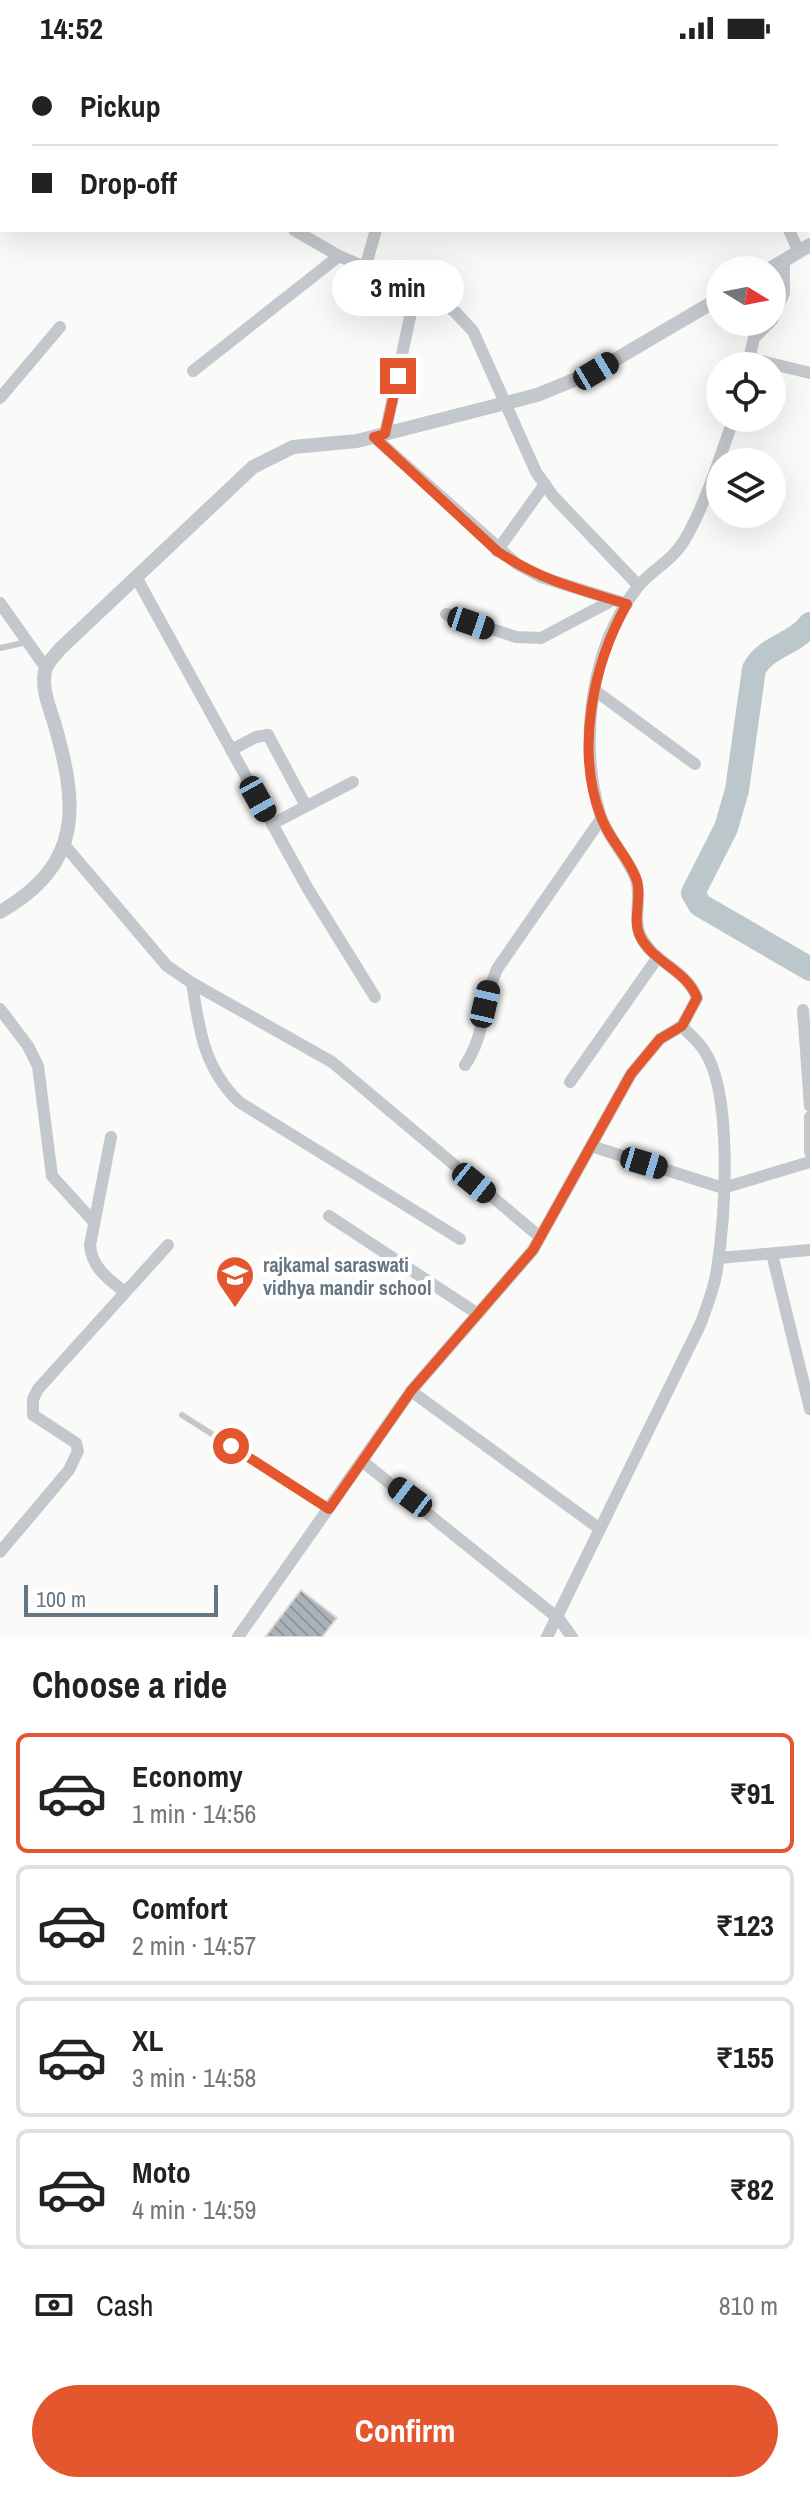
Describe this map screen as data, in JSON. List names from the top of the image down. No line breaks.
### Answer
{"places":{"school or university":["rajkamal saraswati vidhya mandir school"]},"scale_bar":"100 m","north":"right","page":{"status":"14:52","banner":["Pickup","Drop-off"],"bubble":"3 min","scale":"100 m","heading":"Choose a ride","list":[{"name":"Economy","note":"1 min · 14:56","value":"₹91"},{"name":"Comfort","note":"2 min · 14:57","value":"₹123"},{"name":"XL","note":"3 min · 14:58","value":"₹155"},{"name":"Moto","note":"4 min · 14:59","value":"₹82"}],"pay":["Cash","810 m"],"buttons":"Confirm"}}
